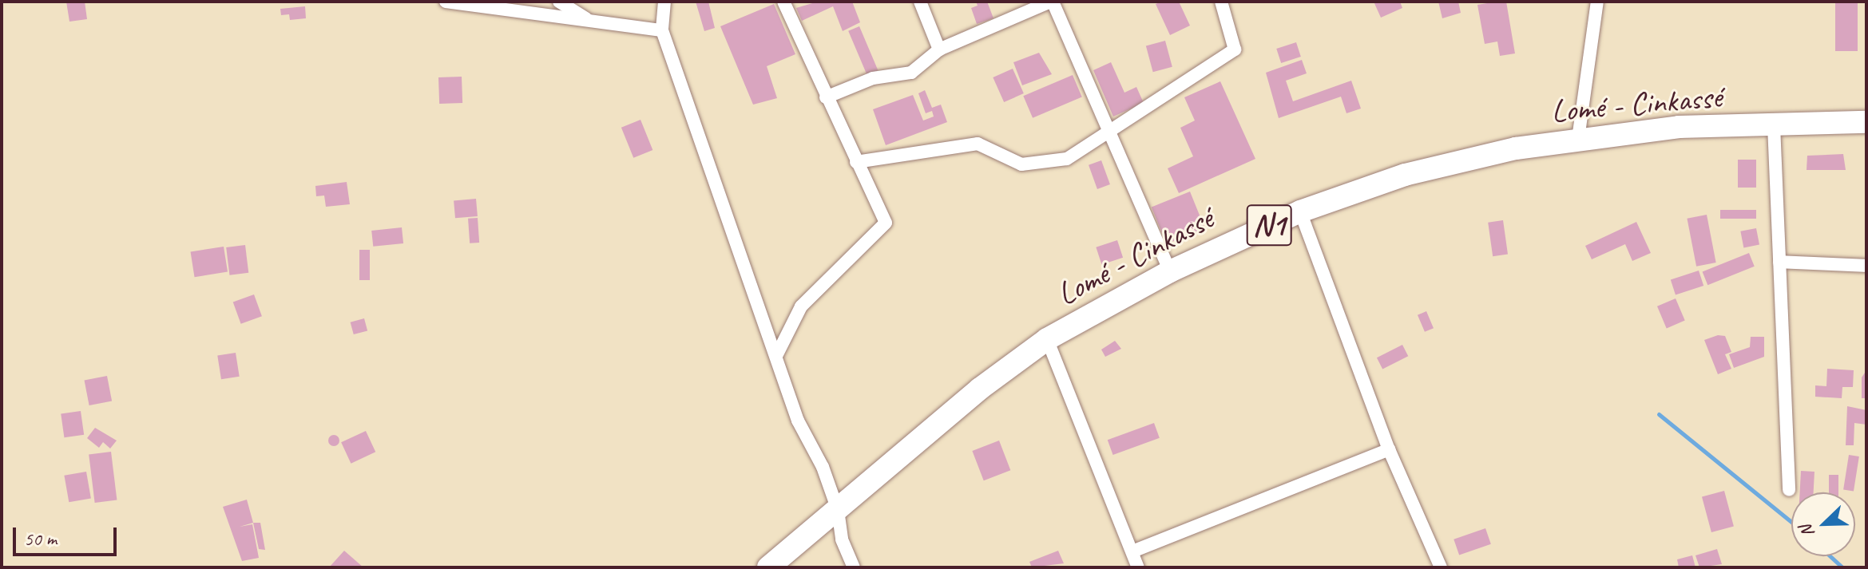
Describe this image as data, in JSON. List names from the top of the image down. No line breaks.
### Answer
{"streets":{"highway":["Lomé - Cinkassé","N1"]},"scale_bar":"50 m","north":"bottom left"}
